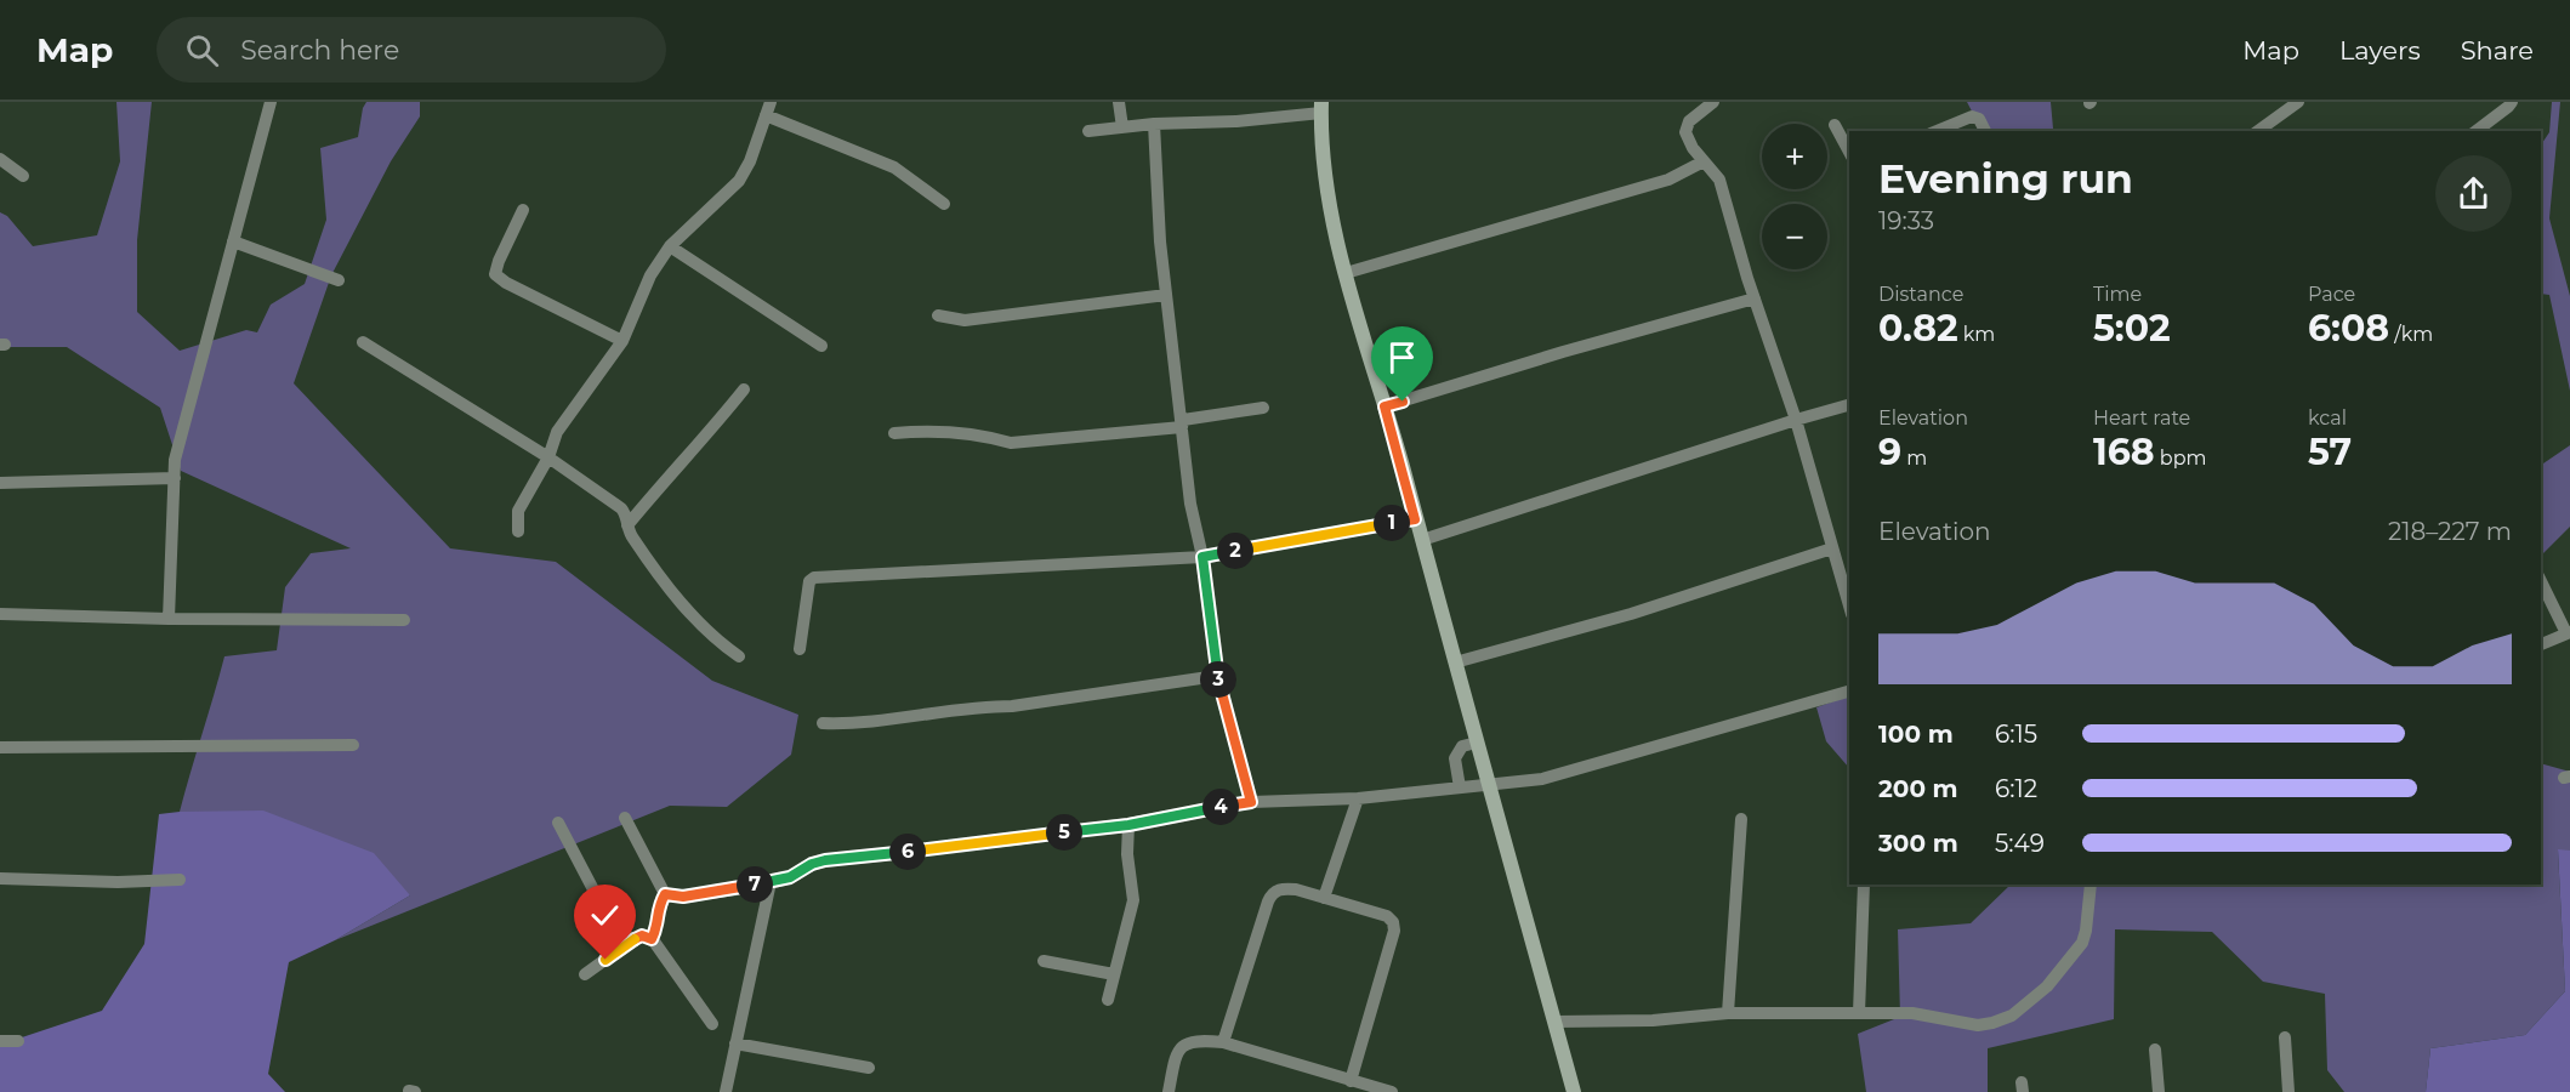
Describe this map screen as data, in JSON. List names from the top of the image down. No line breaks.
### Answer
{"page":{"header":"Map","search":"Search here","nav":["Map","Layers","Share"],"map_buttons":["+","−"],"heading":["Evening run","19:33"],"stats":[["Distance","0.82 km"],["Time","5:02"],["Pace","6:08 /km"],["Elevation","9 m"],["Heart rate","168 bpm"],["kcal","57"]],"chart":["Elevation","218–227 m"],"pins":["1","2","3","4","5","6","7"],"list":[{"name":"100 m","note":"6:15"},{"name":"200 m","note":"6:12"},{"name":"300 m","note":"5:49"}]}}
